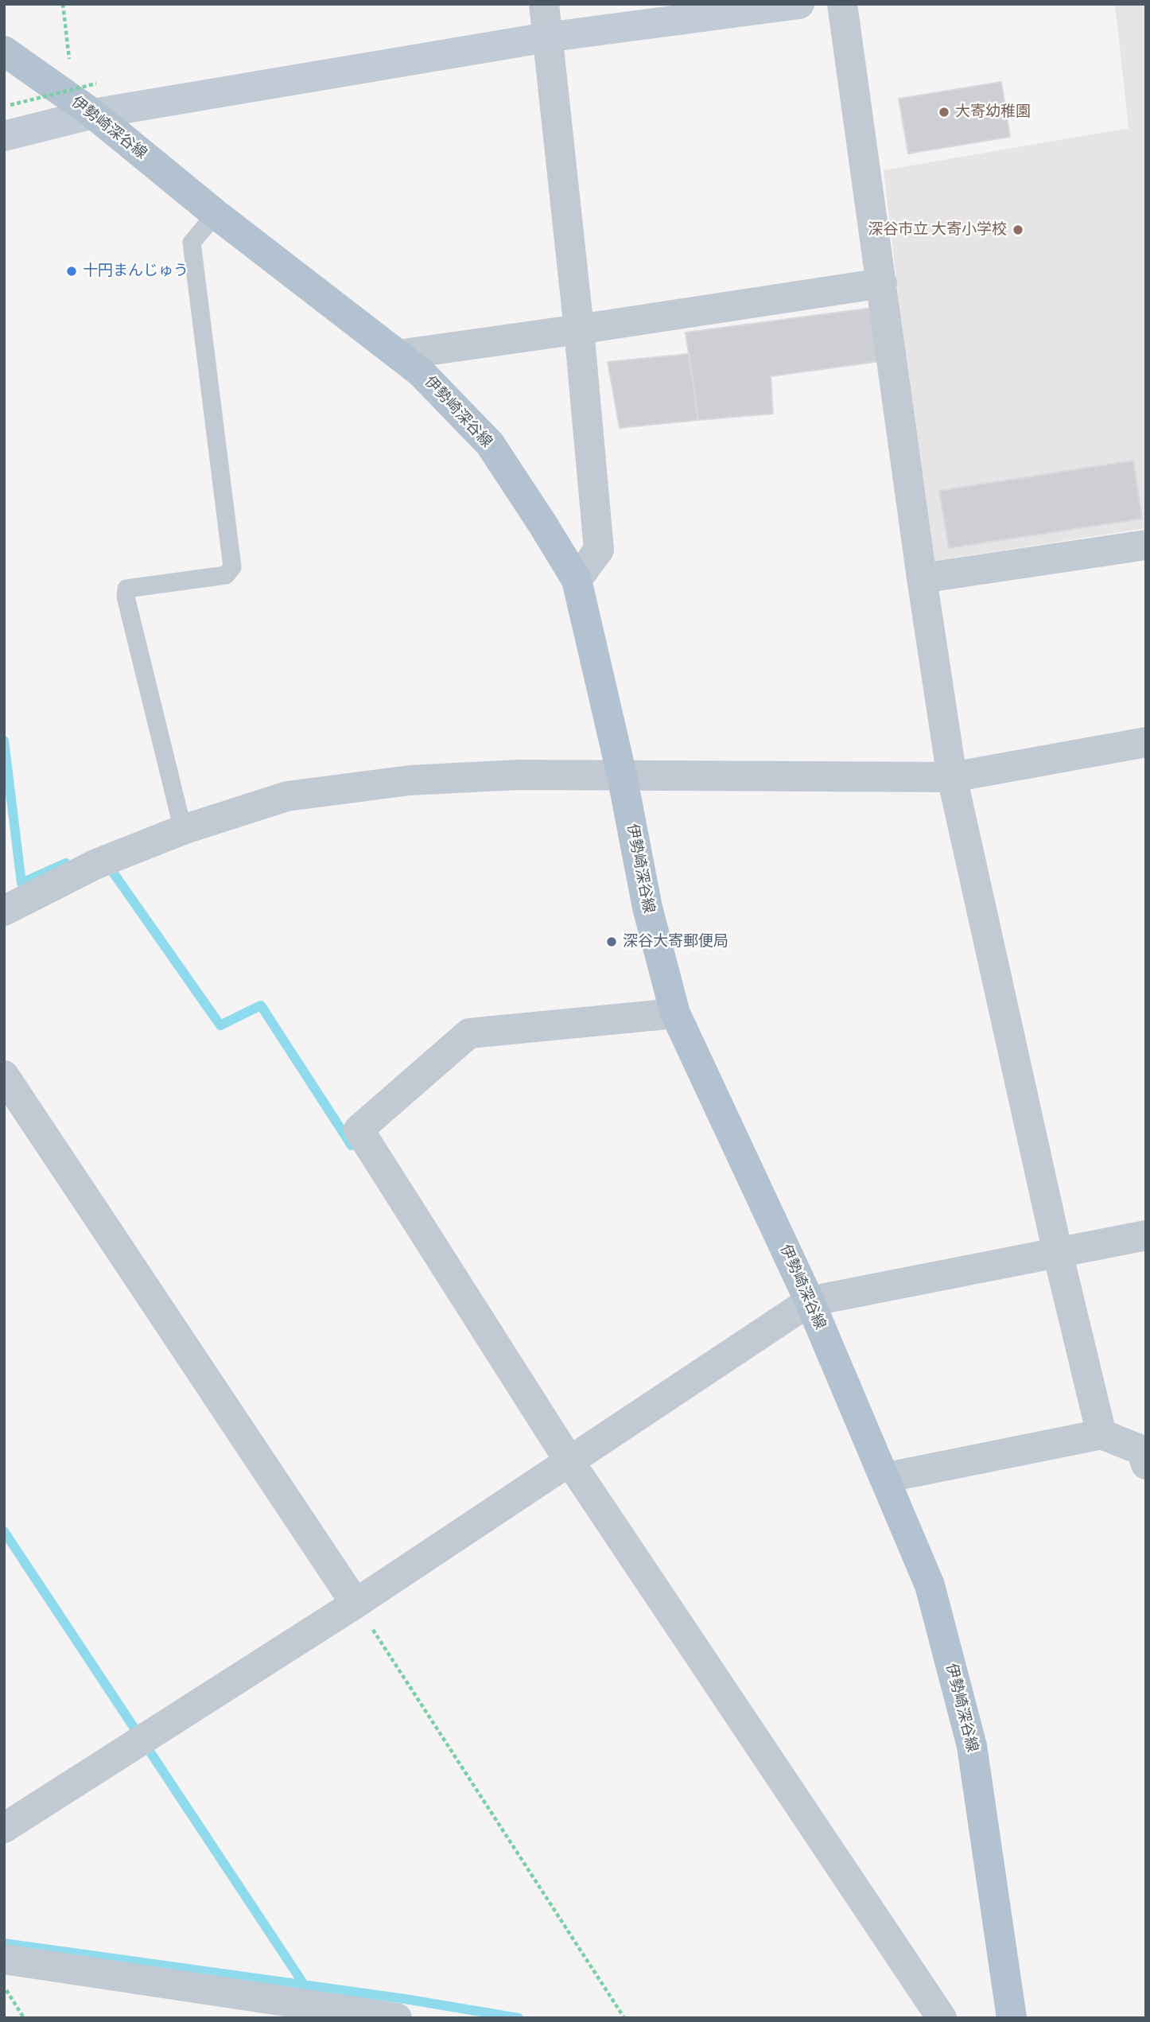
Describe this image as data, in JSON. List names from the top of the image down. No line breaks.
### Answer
{"streets":{"main road":["伊勢崎深谷線"]},"places":["大寄幼稚園","深谷市立 大寄小学校","十円まんじゅう","深谷大寄郵便局"]}
